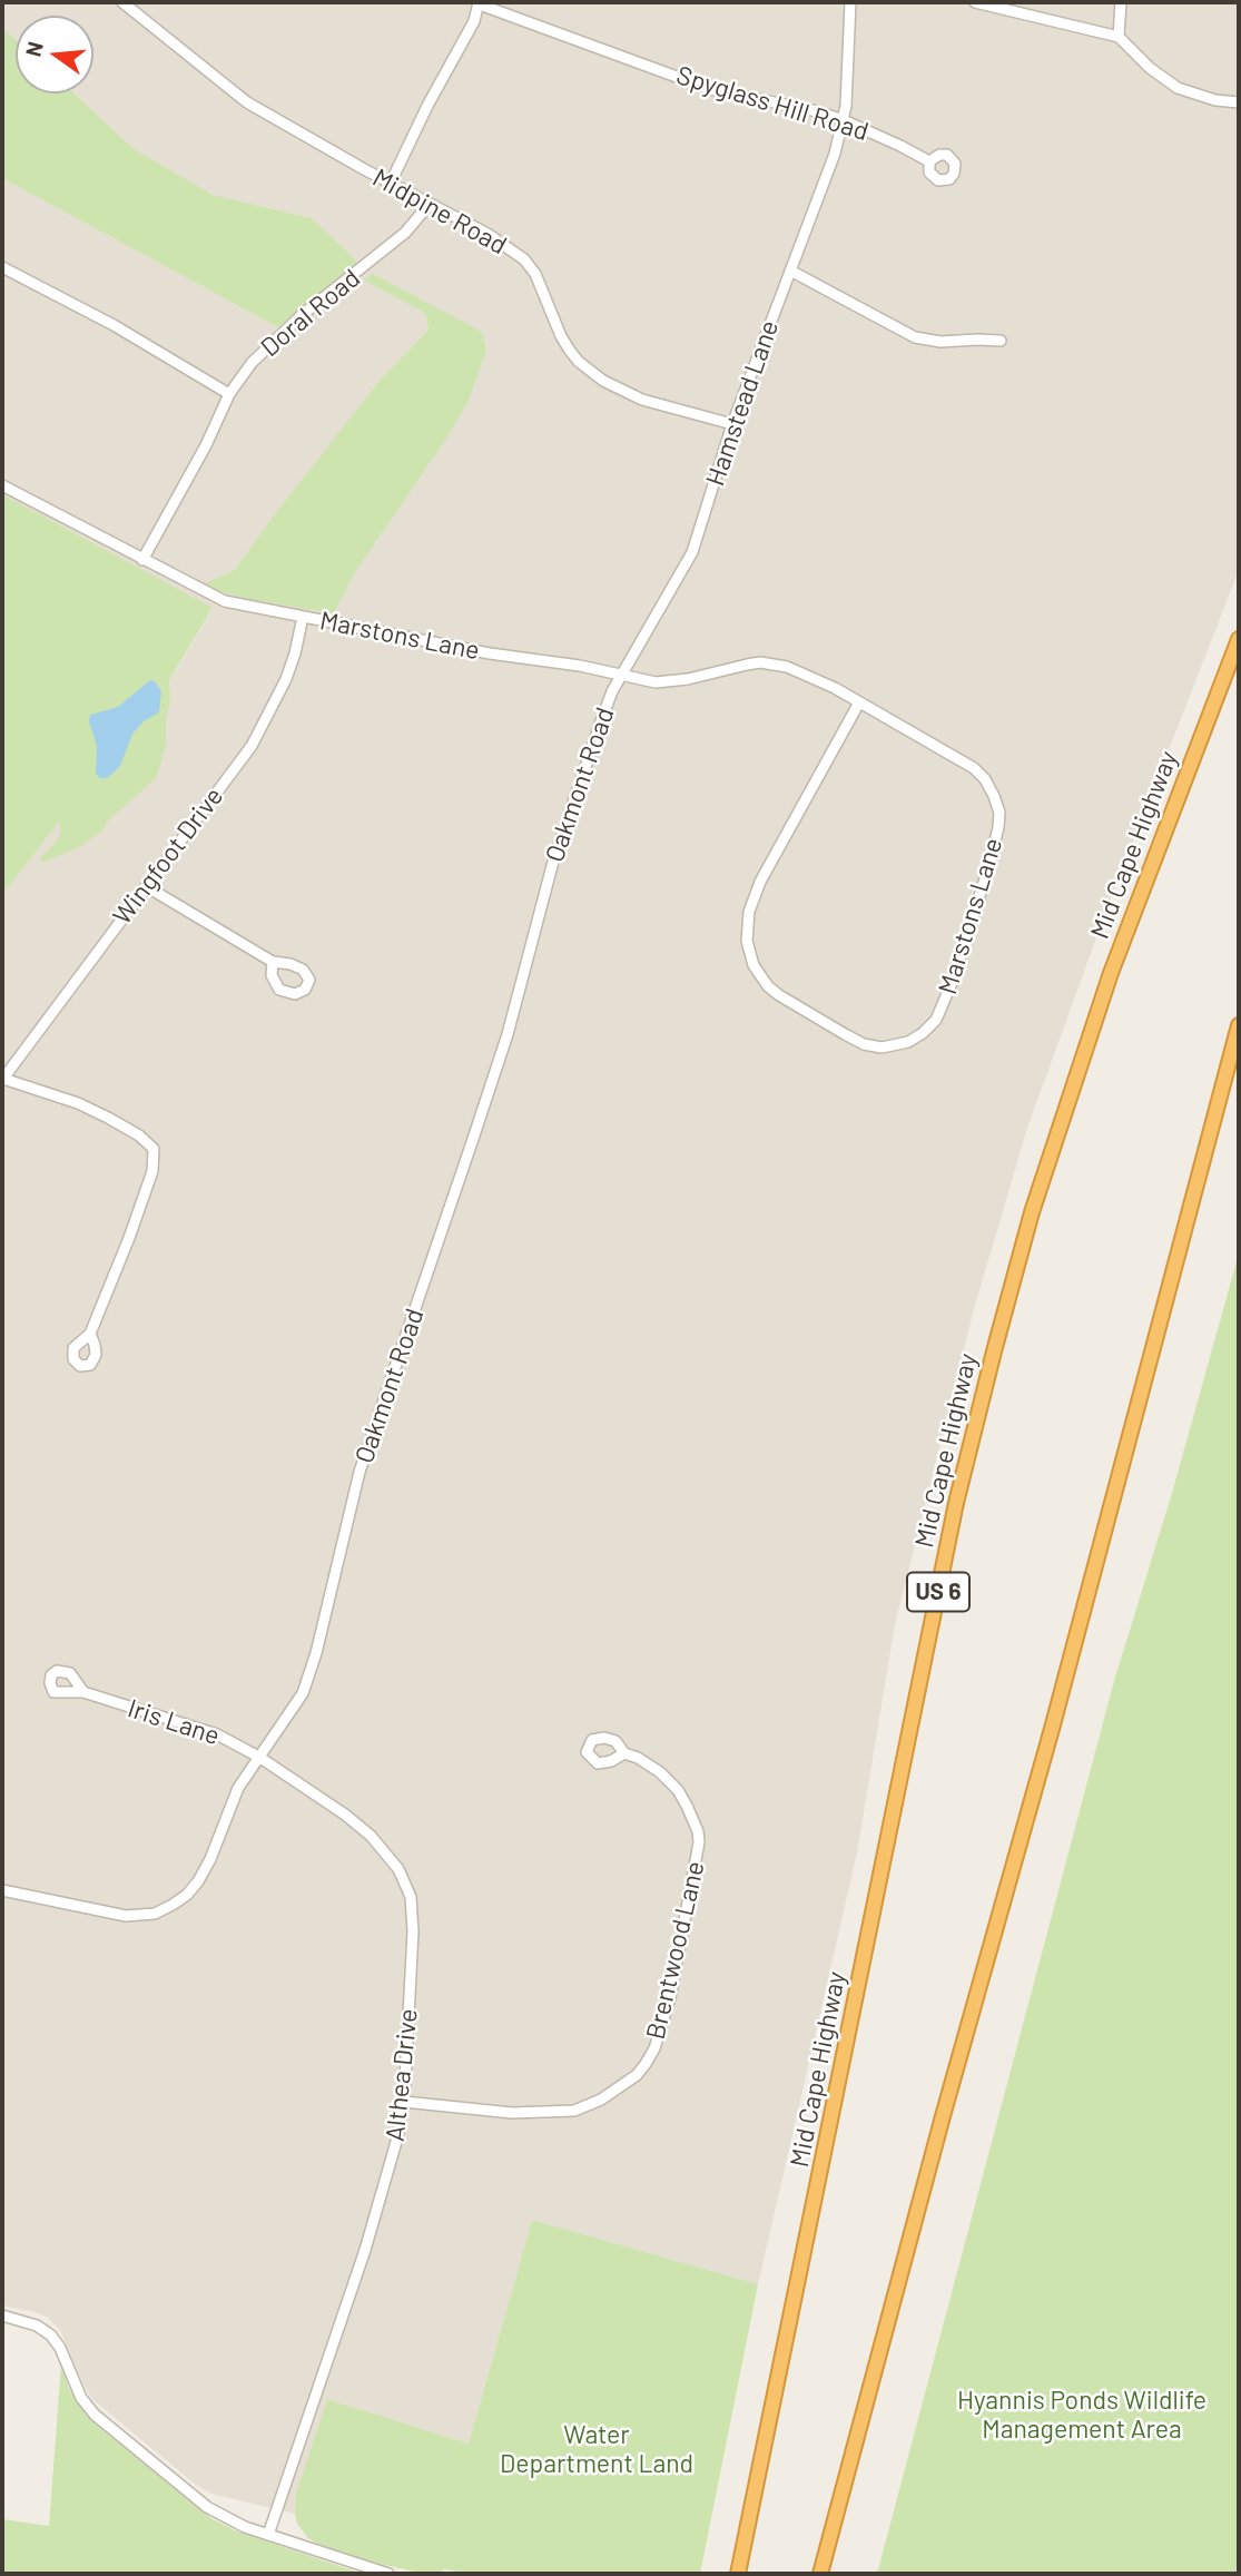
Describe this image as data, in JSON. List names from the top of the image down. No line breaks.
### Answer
{"streets":{"highway":["Mid Cape Highway","US 6"],"street":["Spyglass Hill Road","Midpine Road","Doral Road","Hamstead Lane","Marstons Lane","Oakmont Road","Wingfoot Drive","Iris Lane","Brentwood Lane","Althea Drive"]},"crossings":[["Spyglass Hill Road","Hamstead Lane"],["Midpine Road","Doral Road"],["Midpine Road","Hamstead Lane"],["Doral Road","Marstons Lane"],["Hamstead Lane","Marstons Lane"],["Hamstead Lane","Oakmont Road"],["Marstons Lane","Oakmont Road"],["Marstons Lane","Wingfoot Drive"],["Oakmont Road","Iris Lane"],["Oakmont Road","Althea Drive"],["Iris Lane","Althea Drive"],["Brentwood Lane","Althea Drive"]],"parks":["Hyannis Ponds Wildlife Management Area","Water Department Land"],"north":"left"}
